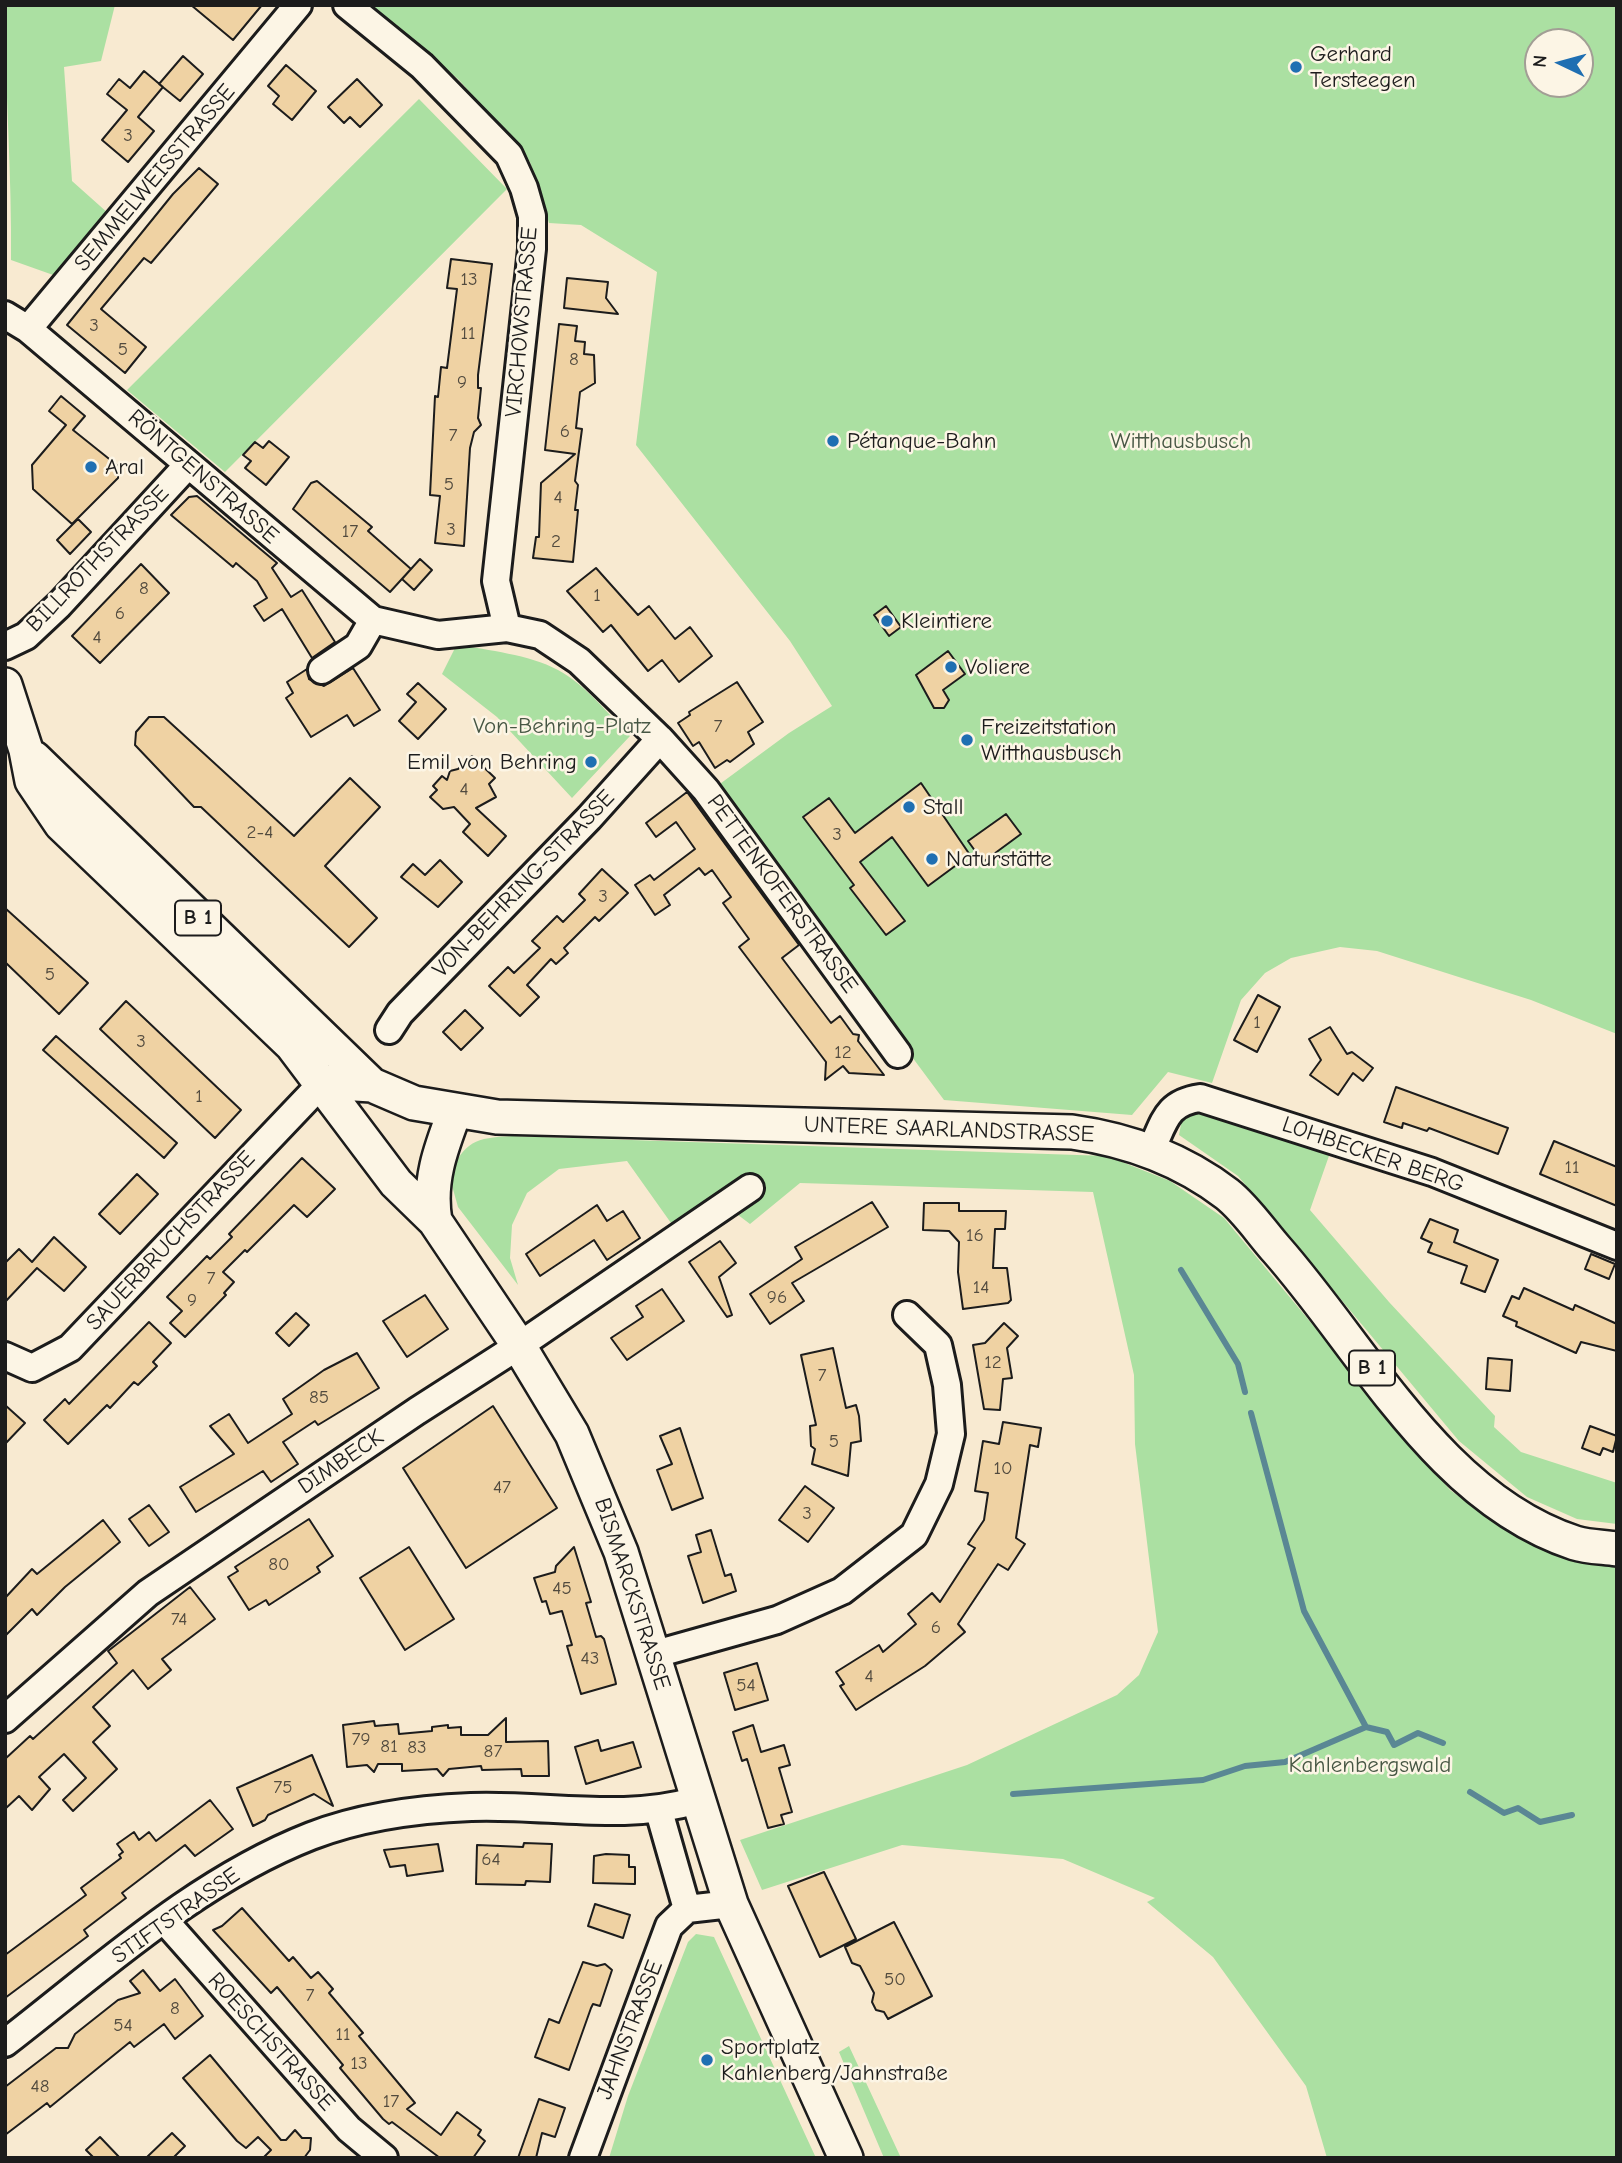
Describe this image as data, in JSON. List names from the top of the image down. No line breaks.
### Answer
{"streets":{"main road":["B 1","UNTERE SAARLANDSTRASSE","BISMARCKSTRASSE"],"street":["SEMMELWEISSTRASSE","VIRCHOWSTRASSE","RÖNTGENSTRASSE","BILLROTHSTRASSE","VON-BEHRING-STRASSE","PETTENKOFERSTRASSE","LOHBECKER BERG","SAUERBRUCHSTRASSE","DIMBECK","STIFTSTRASSE","JAHNSTRASSE","ROESCHSTRASSE"]},"crossings":[["SEMMELWEISSTRASSE","RÖNTGENSTRASSE"],["RÖNTGENSTRASSE","BILLROTHSTRASSE"],["VON-BEHRING-STRASSE","PETTENKOFERSTRASSE"],["B 1","UNTERE SAARLANDSTRASSE"],["B 1","SAUERBRUCHSTRASSE"],["B 1","BISMARCKSTRASSE"],["UNTERE SAARLANDSTRASSE","LOHBECKER BERG"],["SAUERBRUCHSTRASSE","BISMARCKSTRASSE"],["DIMBECK","BISMARCKSTRASSE"],["BISMARCKSTRASSE","STIFTSTRASSE"],["STIFTSTRASSE","ROESCHSTRASSE"]],"parks":["Witthausbusch","Von-Behring-Platz","Kahlenbergswald"],"places":["Gerhard Tersteegen","Pétanque-Bahn","Aral","Kleintiere","Voliere","Freizeitstation Witthausbusch","Emil von Behring","Stall","Naturstätte","Sportplatz Kahlenberg/Jahnstraße"],"house_numbers":["3","13","3","11","5","8","9","6","7","5","4","3","17","2","8","1","6","4","7","4","2-4","3","3","5","1","3","12","1","11","16","7","14","96","9","12","7","85","5","10","47","3","80","45","74","6","43","4","54","79","81","83","87","75","64","50","7","8","54","11","13","48","17"],"north":"left"}
